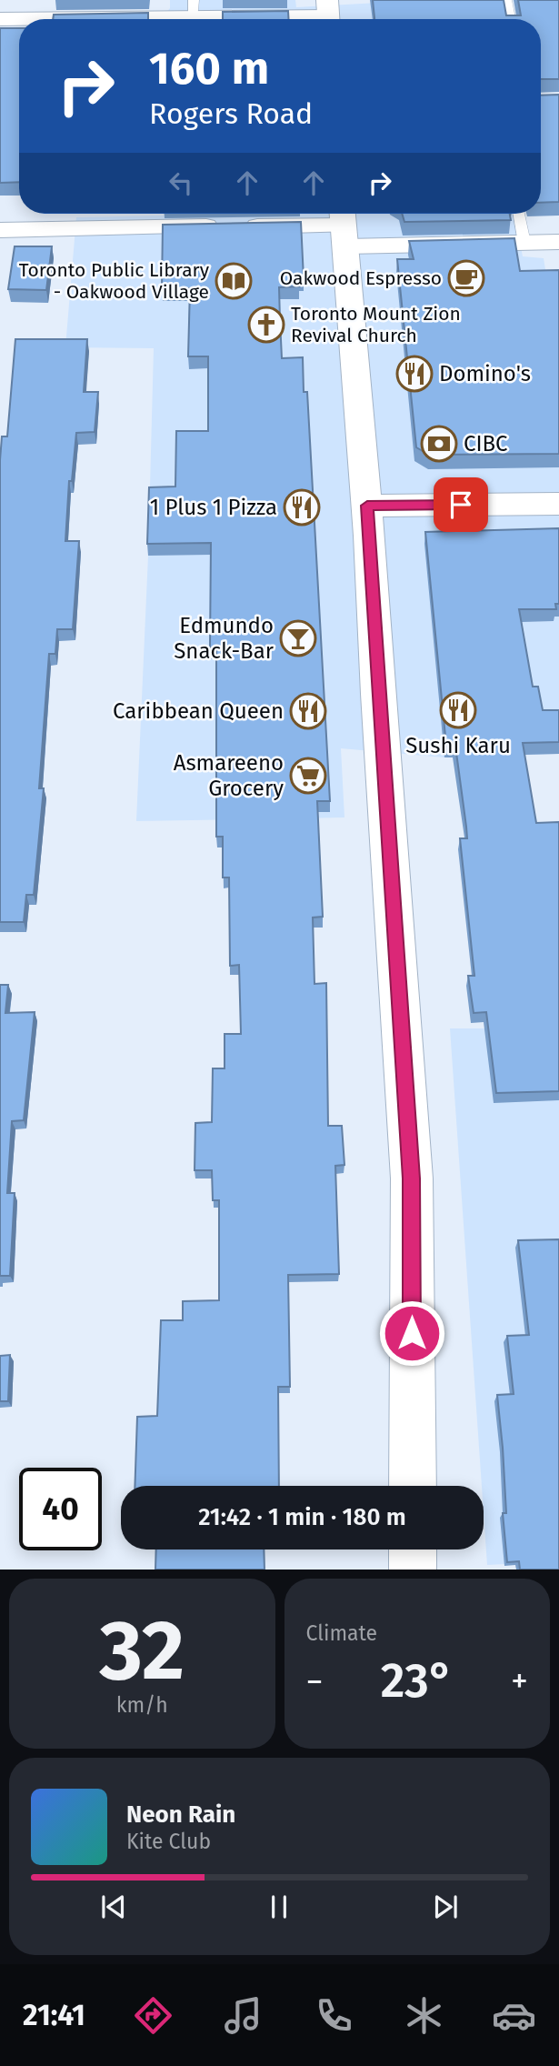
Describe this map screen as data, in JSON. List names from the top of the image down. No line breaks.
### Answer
{"places":{"cafe":["Oakwood Espresso"],"library":["Toronto Public Library - Oakwood Village"],"church":["Toronto Mount Zion Revival Church"],"restaurant":["Domino's","1 Plus 1 Pizza","Sushi Karu","Caribbean Queen"],"bank":["CIBC"],"bar":["Edmundo Snack-Bar"],"supermarket":["Asmareeno Grocery"]},"page":{"turn":["160 m","Rogers Road"],"limit":"40","trip":"21:42 · 1 min · 180 m","tile":[["32","km/h"],"Climate"],"heat":["−","23°","+"],"song":["Neon Rain","Kite Club"],"tabs":"21:41"}}
